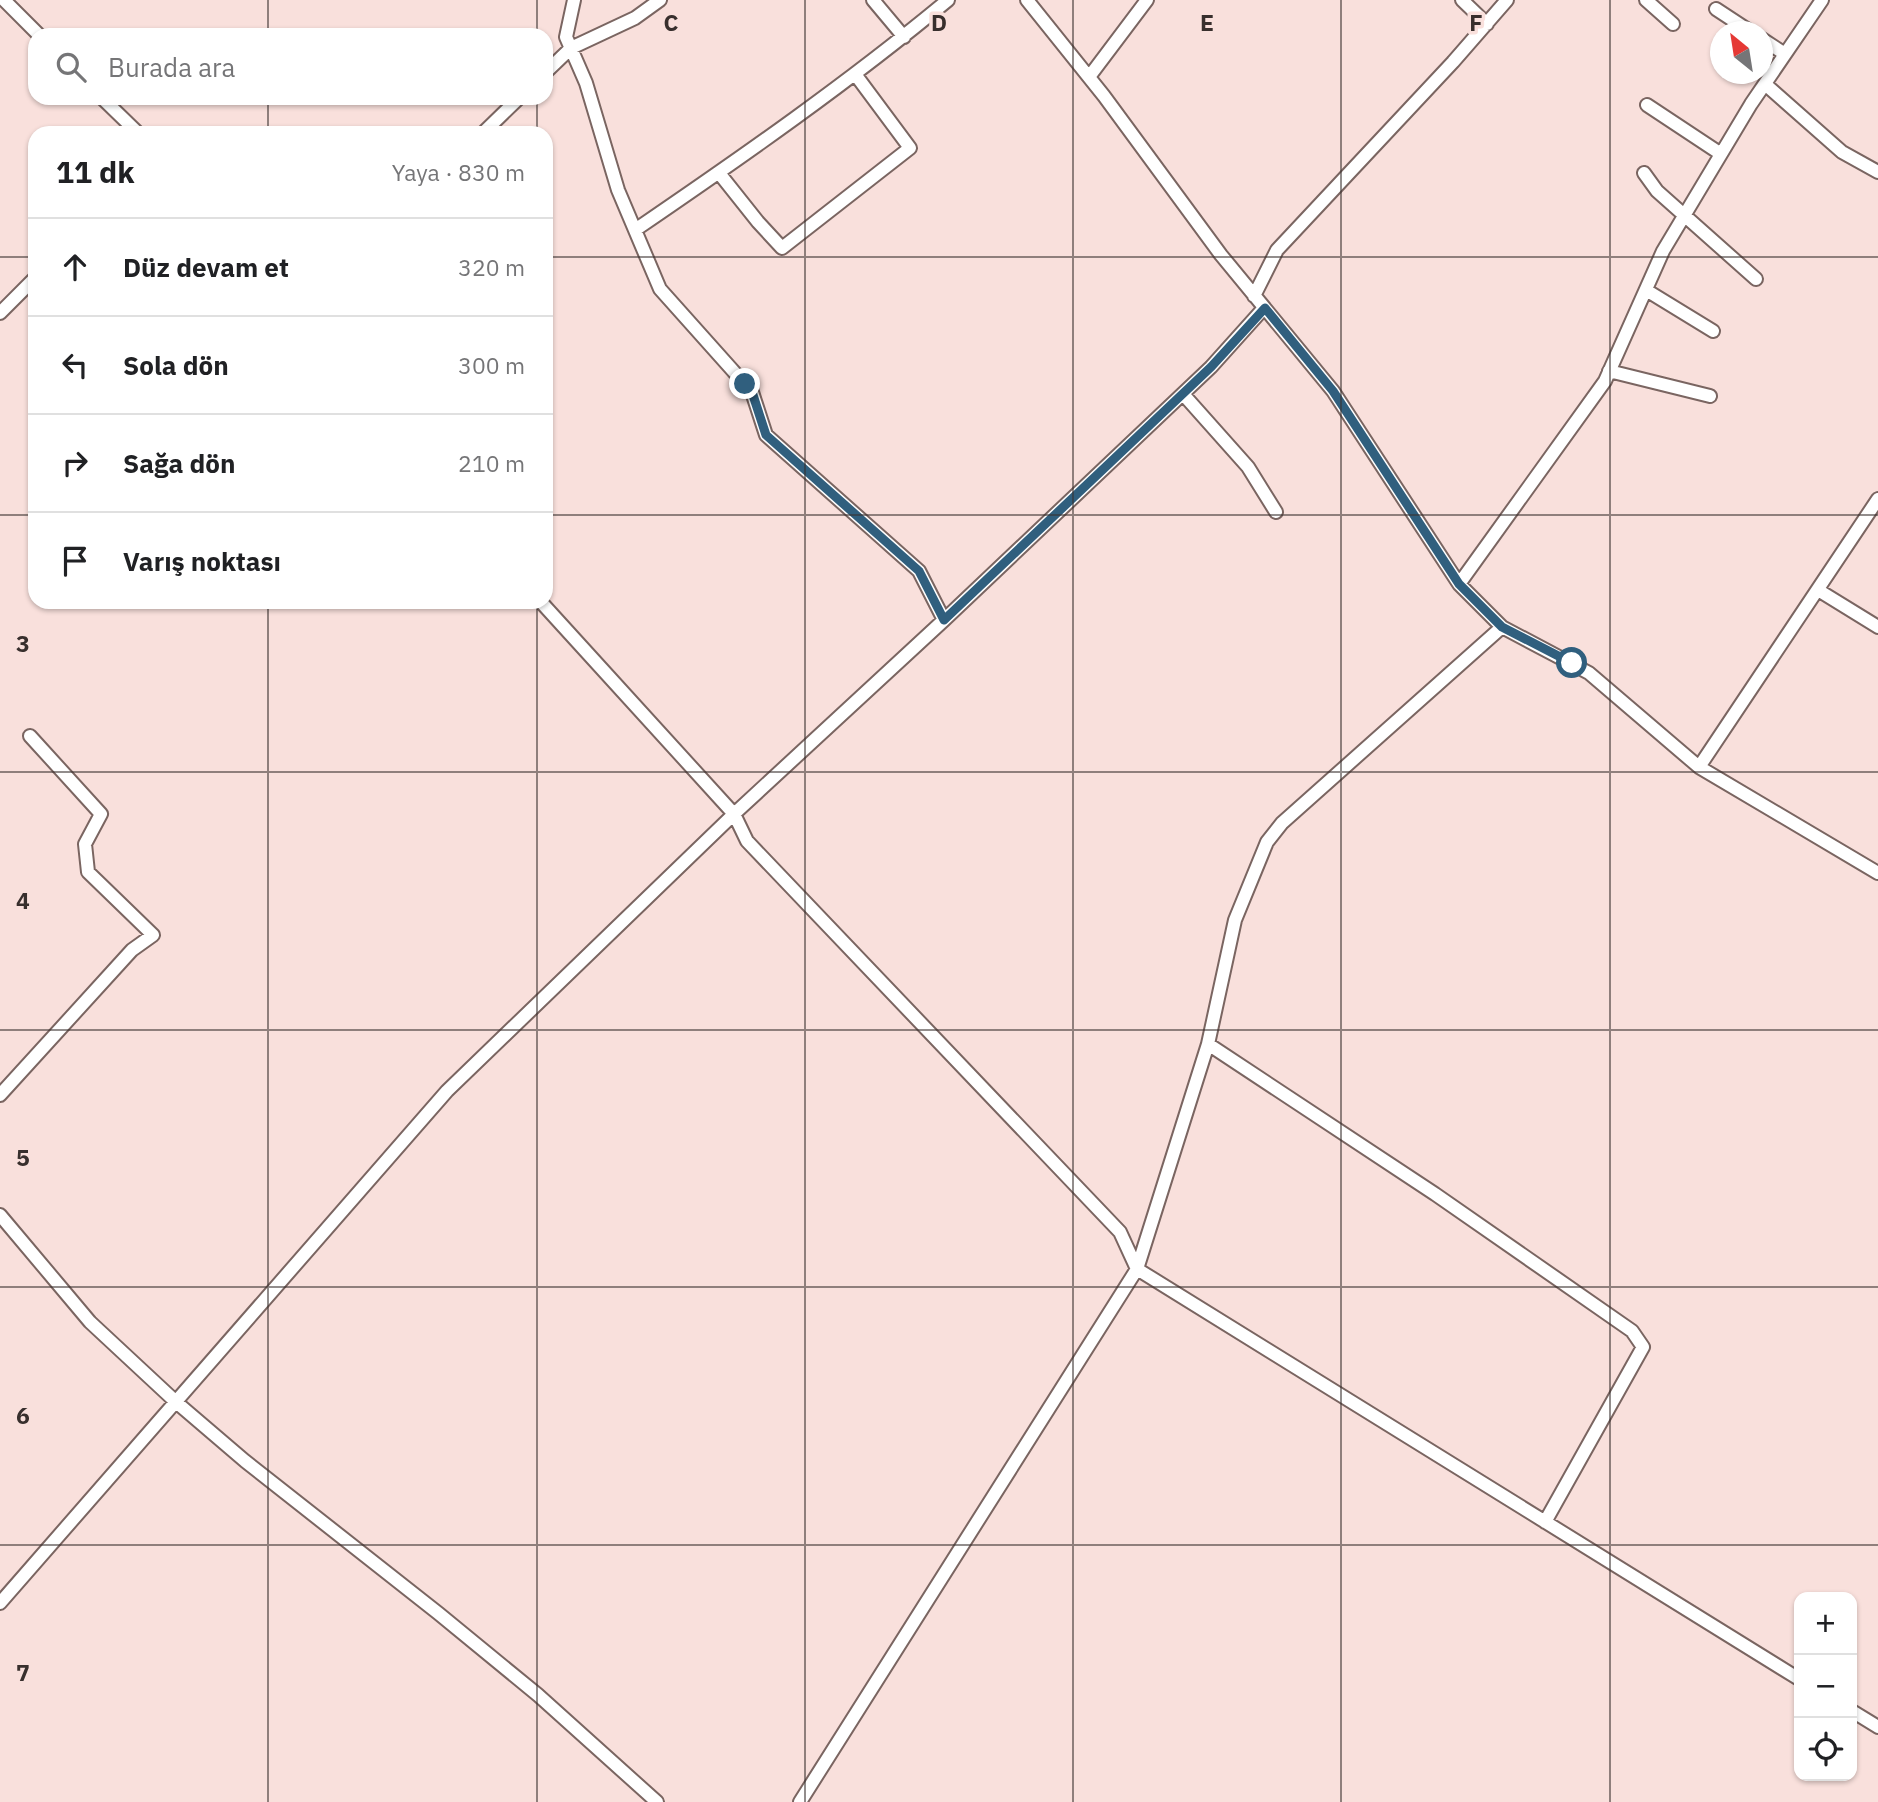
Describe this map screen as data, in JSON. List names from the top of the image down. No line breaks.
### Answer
{"north":"top left","page":{"search":"Burada ara","heading":["11 dk","Yaya · 830 m"],"list":[["Düz devam et","320 m"],["Sola dön","300 m"],["Sağa dön","210 m"],"Varış noktası"],"map_buttons":["+","−"]},"grid":{"columns":["C","D","E","F"],"rows":["3","4","5","6","7"]}}
